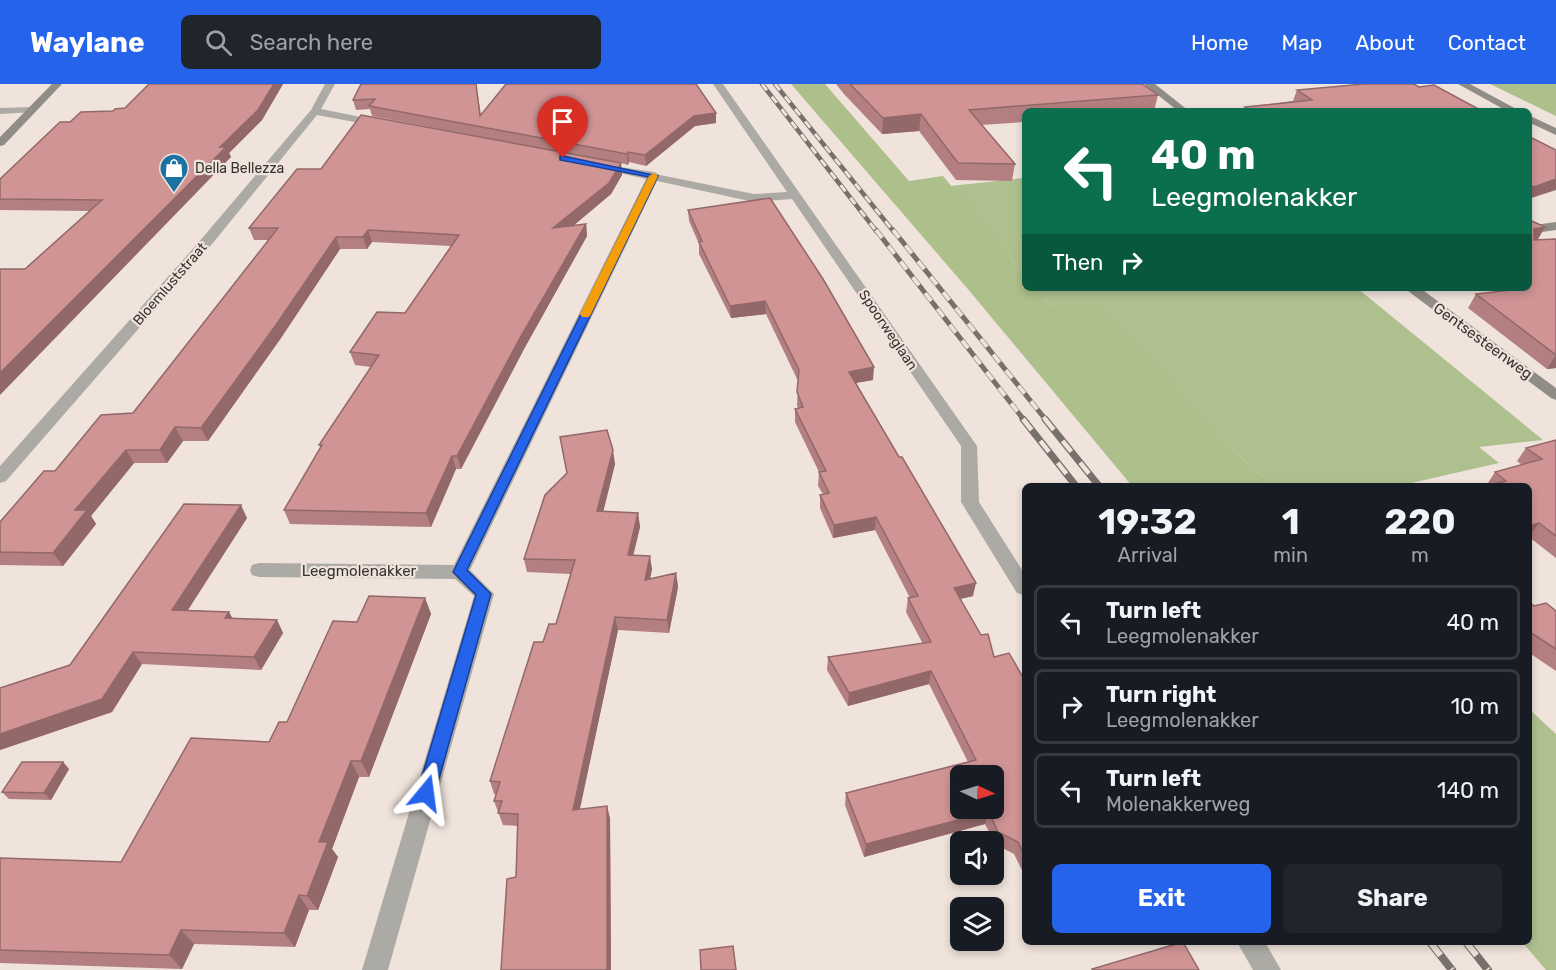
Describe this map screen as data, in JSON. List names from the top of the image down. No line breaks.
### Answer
{"streets":{"street":["Bloemluststraat","Spoorweglaan","Gentsesteenweg","Leegmolenakker"]},"places":{"shop":["Della Bellezza"]},"north":"right","page":{"header":"Waylane","search":"Search here","nav":["Home","Map","About","Contact"],"turn":["40 m","Leegmolenakker"],"then":"Then","eta":["19:32","Arrival","1","min","220","m"],"list":[{"name":"Turn left","note":"Leegmolenakker","value":"40 m"},{"name":"Turn right","note":"Leegmolenakker","value":"10 m"},{"name":"Turn left","note":"Molenakkerweg","value":"140 m"}],"buttons":["Exit","Share"]}}
